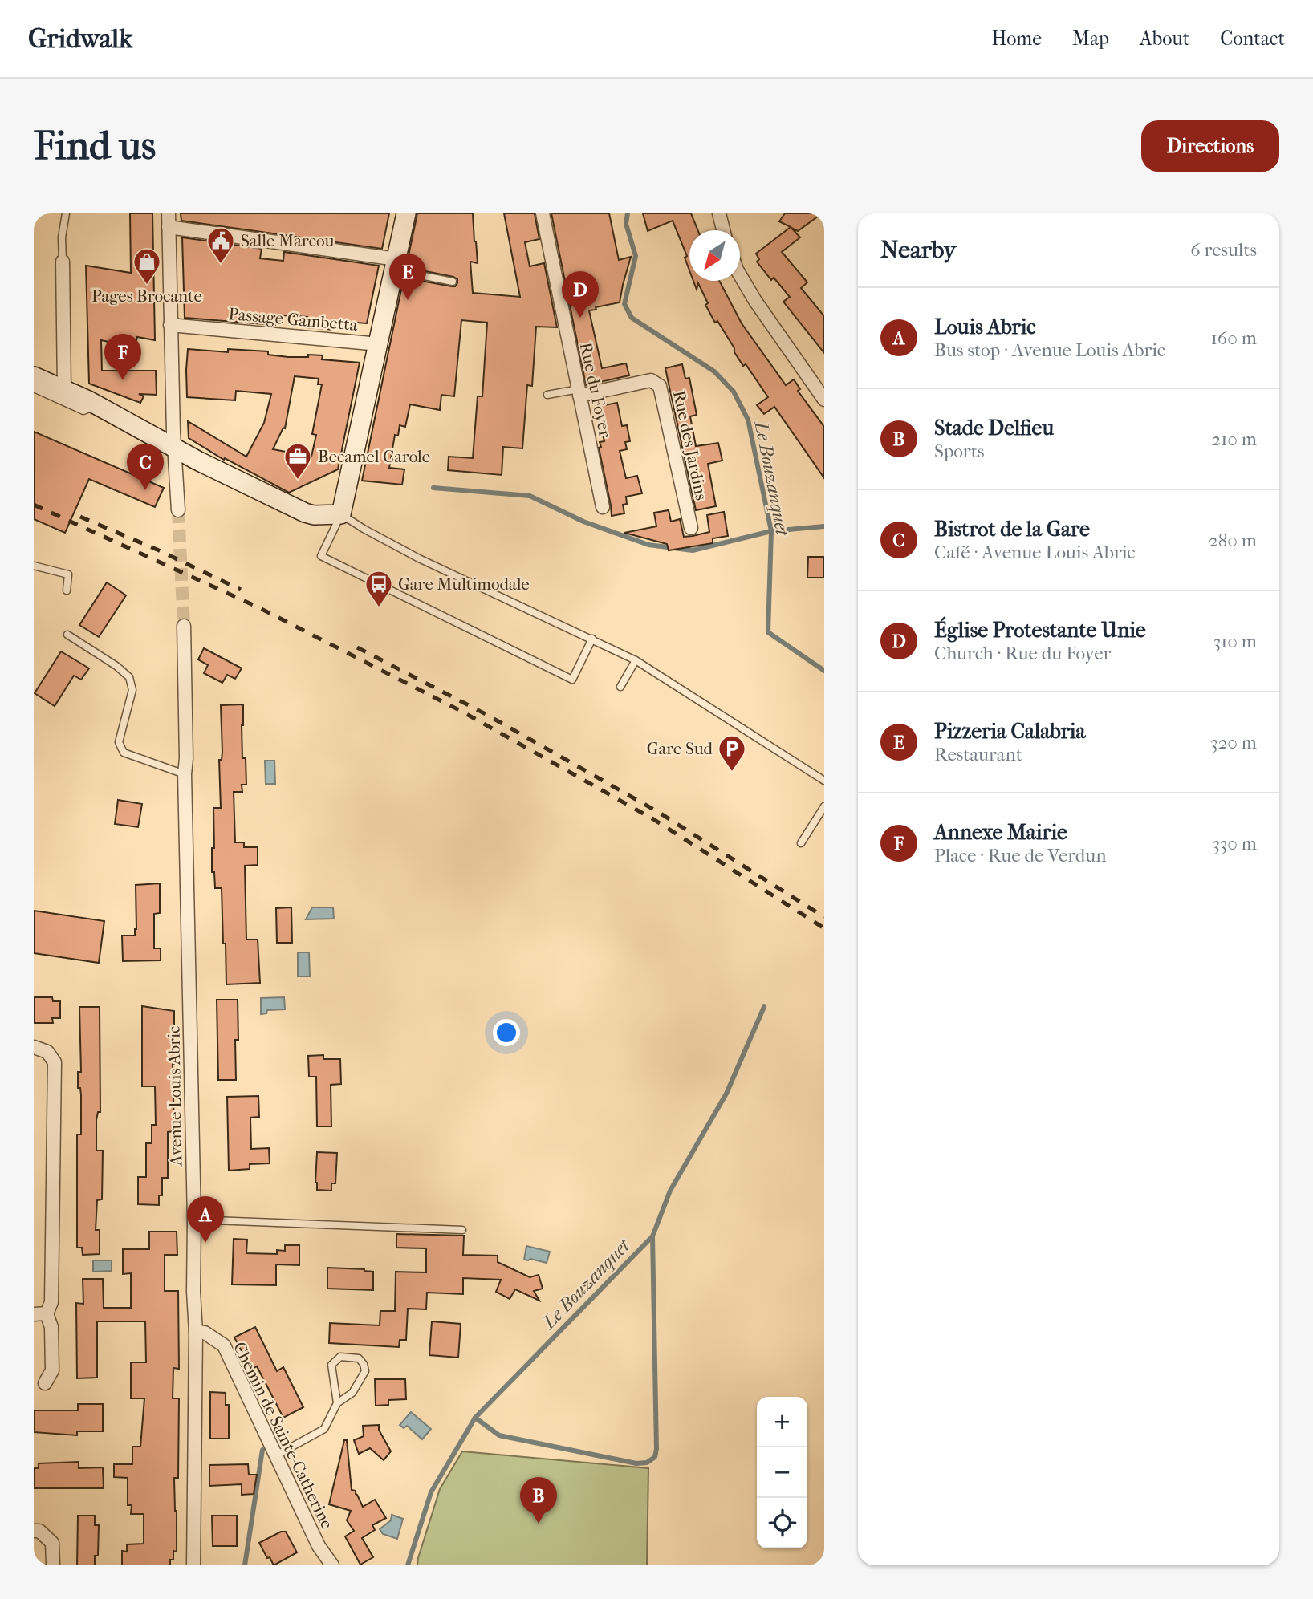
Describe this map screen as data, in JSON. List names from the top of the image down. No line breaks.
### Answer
{"streets":{"street":["Passage Gambetta","Rue du Foyer","Rue des Jardins","Avenue Louis Abric","Chemin de Sainte-Catherine"]},"crossings":[["Rue du Foyer","Rue des Jardins"],["Avenue Louis Abric","Chemin de Sainte-Catherine"]],"water":["Le Bouzanquet"],"places":{"public building":["Salle Marcou"],"shop":["Pages Brocante"],"office":["Becamel Carole"],"bus stop":["Gare Multimodale"],"parking":["Gare Sud"]},"north":"bottom left","page":{"header":"Gridwalk","nav":["Home","Map","About","Contact"],"buttons":"Directions","title":"Find us","heading":["Nearby","6 results"],"pins":["E","D","F","C","A","B"],"list":[{"mark":"A","name":"Louis Abric","note":"Bus stop · Avenue Louis Abric","value":"160 m"},{"mark":"B","name":"Stade Delfieu","note":"Sports","value":"210 m"},{"mark":"C","name":"Bistrot de la Gare","note":"Café · Avenue Louis Abric","value":"280 m"},{"mark":"D","name":"Église Protestante Unie","note":"Church · Rue du Foyer","value":"310 m"},{"mark":"E","name":"Pizzeria Calabria","note":"Restaurant","value":"320 m"},{"mark":"F","name":"Annexe Mairie","note":"Place · Rue de Verdun","value":"330 m"}],"map_buttons":["+","−"]}}
